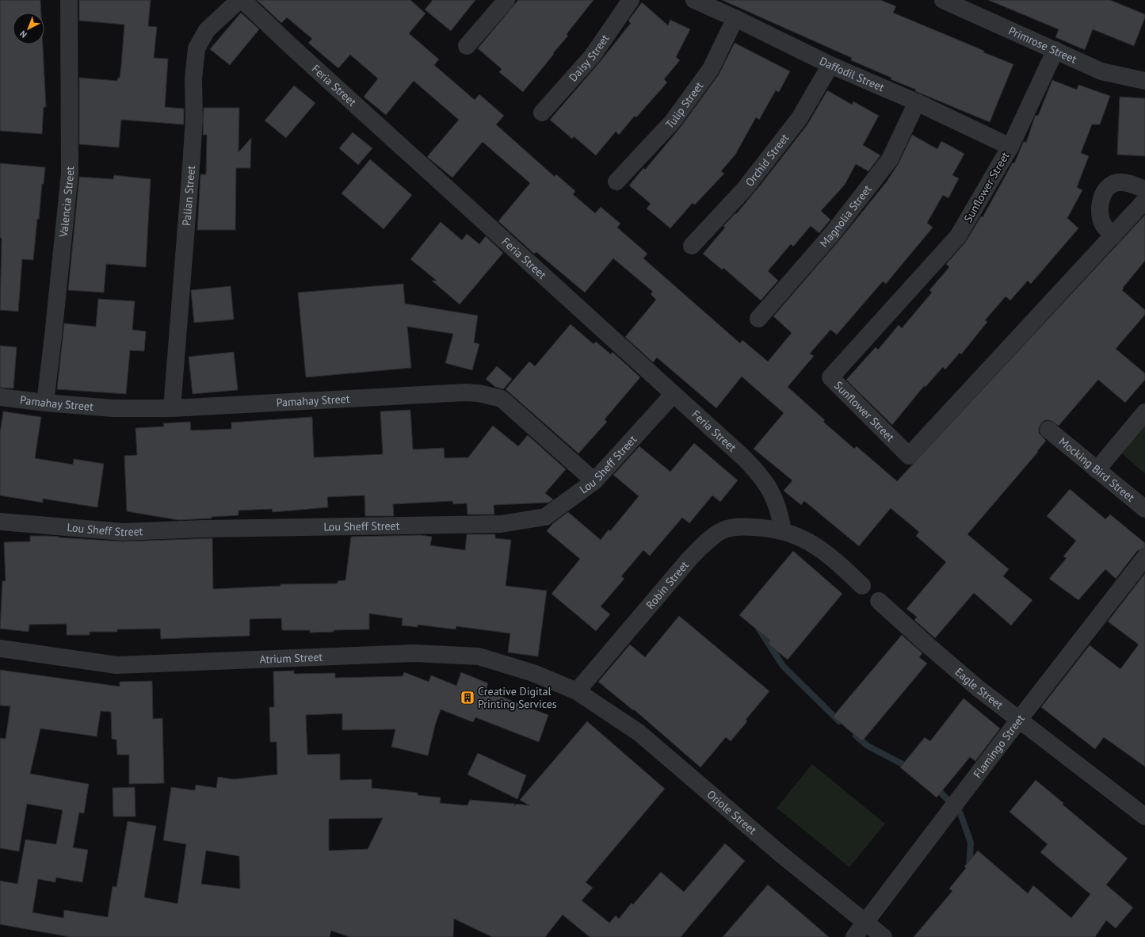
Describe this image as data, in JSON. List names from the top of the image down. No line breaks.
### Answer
{"streets":{"street":["Primrose Street","Daisy Street","Daffodil Street","Feria Street","Tulip Street","Orchid Street","Sunflower Street","Palian Street","Valencia Street","Magnolia Street","Pamahay Street","Lou Sheff Street","Mocking Bird Street","Robin Street","Atrium Street","Eagle Street","Flamingo Street","Oriole Street"]},"crossings":[["Primrose Street","Sunflower Street"],["Daffodil Street","Tulip Street"],["Daffodil Street","Orchid Street"],["Daffodil Street","Sunflower Street"],["Daffodil Street","Magnolia Street"],["Feria Street","Lou Sheff Street"],["Feria Street","Robin Street"],["Palian Street","Pamahay Street"],["Valencia Street","Pamahay Street"],["Pamahay Street","Lou Sheff Street"],["Robin Street","Atrium Street"],["Robin Street","Oriole Street"],["Atrium Street","Oriole Street"],["Eagle Street","Flamingo Street"],["Flamingo Street","Oriole Street"]],"places":{"building":["Creative Digital Printing Services"]},"north":"bottom left"}
